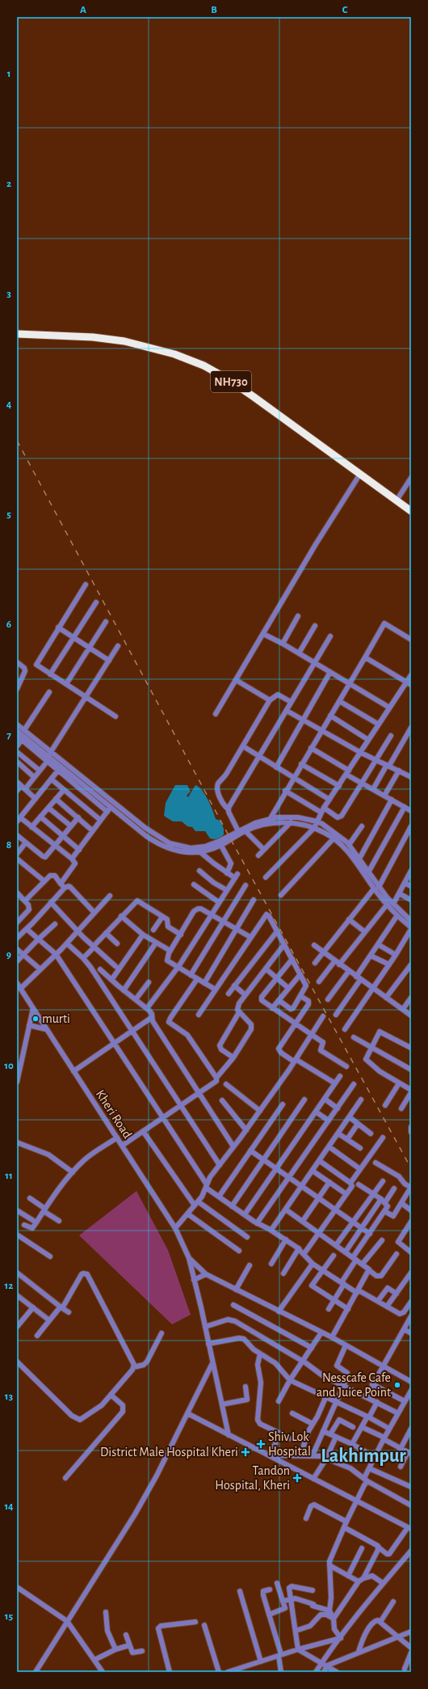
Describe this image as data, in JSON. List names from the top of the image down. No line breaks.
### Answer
{"streets":{"highway":["NH730"],"street":["Kheri Road"]},"districts":["Lakhimpur"],"places":{"other":["murti","Nesscafe Cafe and Juice Point"],"health":["Shiv Lok Hospital","District Male Hospital Kheri","Tandon Hospital, Kheri"]},"grid":{"columns":["A","B","C"],"rows":["1","2","3","4","5","6","7","8","9","10","11","12","13","14","15"]}}
